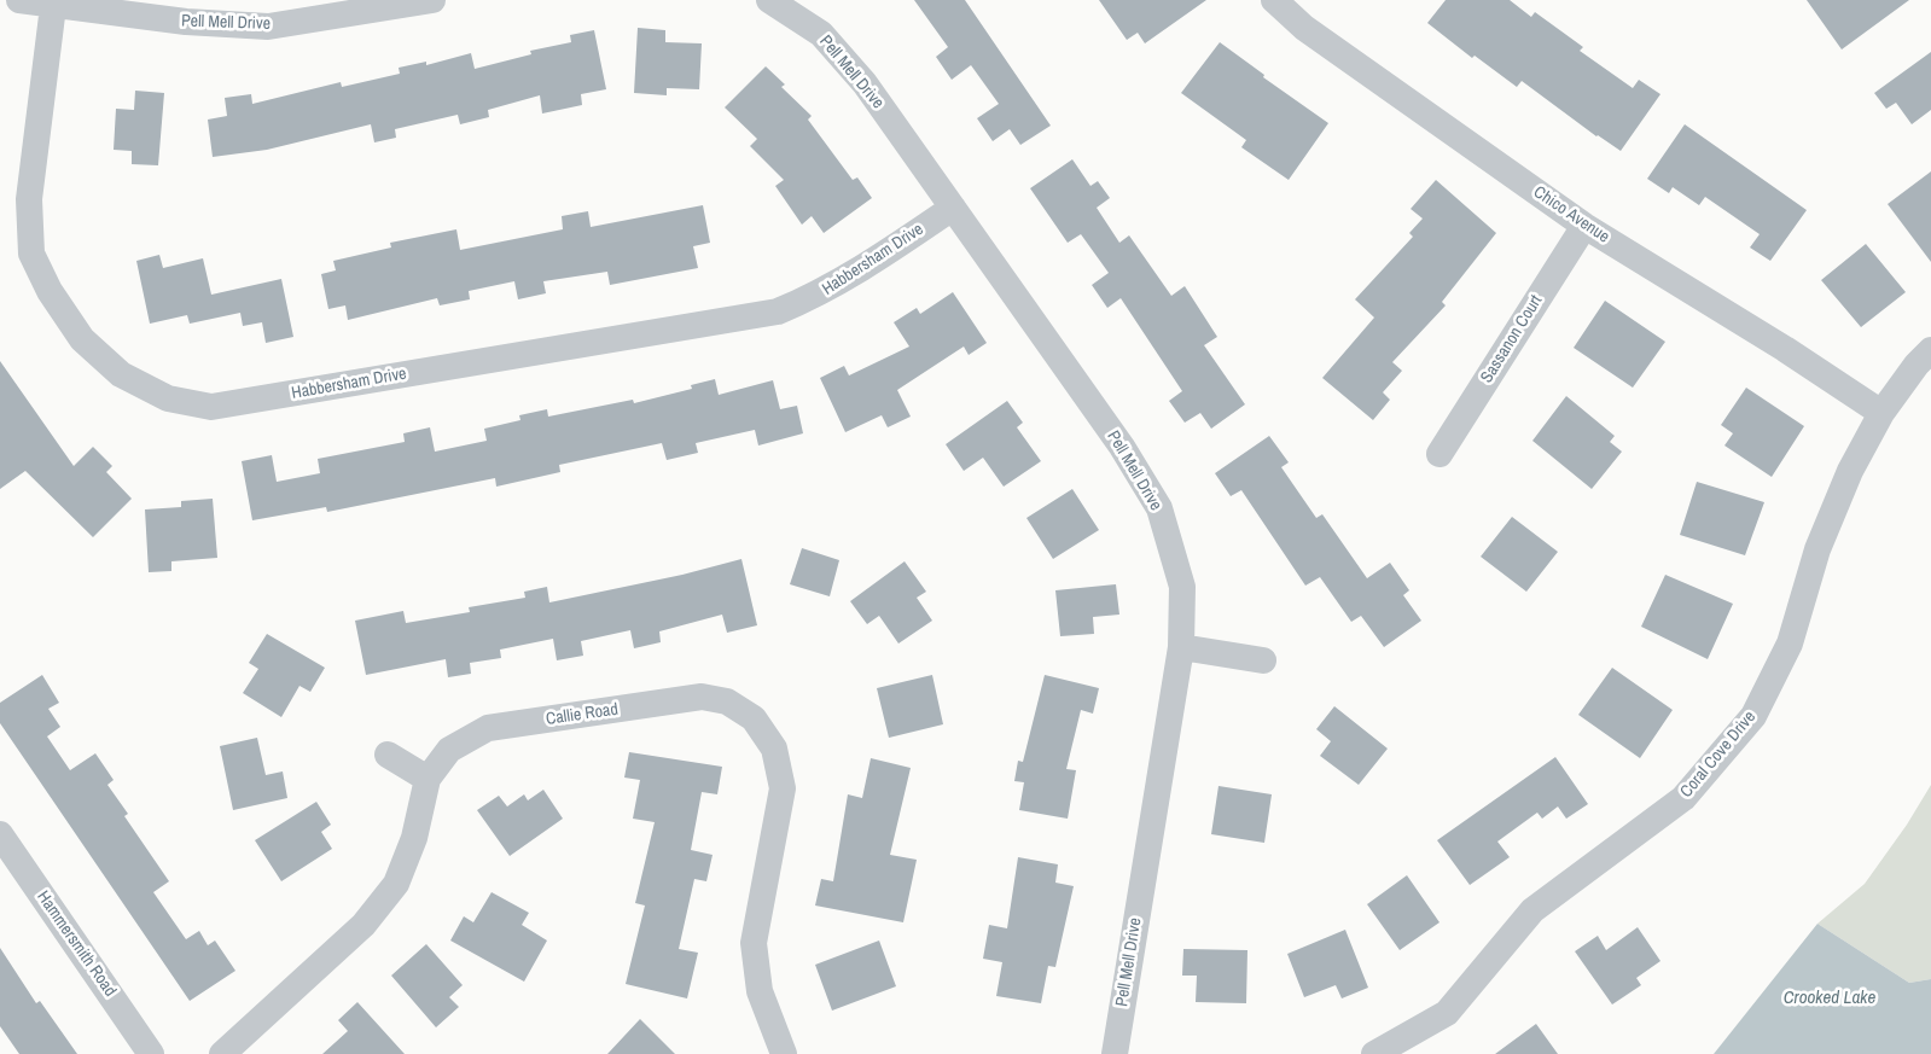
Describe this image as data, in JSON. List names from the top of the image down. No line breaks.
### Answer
{"streets":{"street":["Pell Mell Drive","Chico Avenue","Habbersham Drive","Sassanon Court","Callie Road","Coral Cove Drive","Hammersmith Road"]},"crossings":[["Pell Mell Drive","Habbersham Drive"],["Chico Avenue","Sassanon Court"],["Chico Avenue","Coral Cove Drive"]],"water":["Crooked Lake"]}
